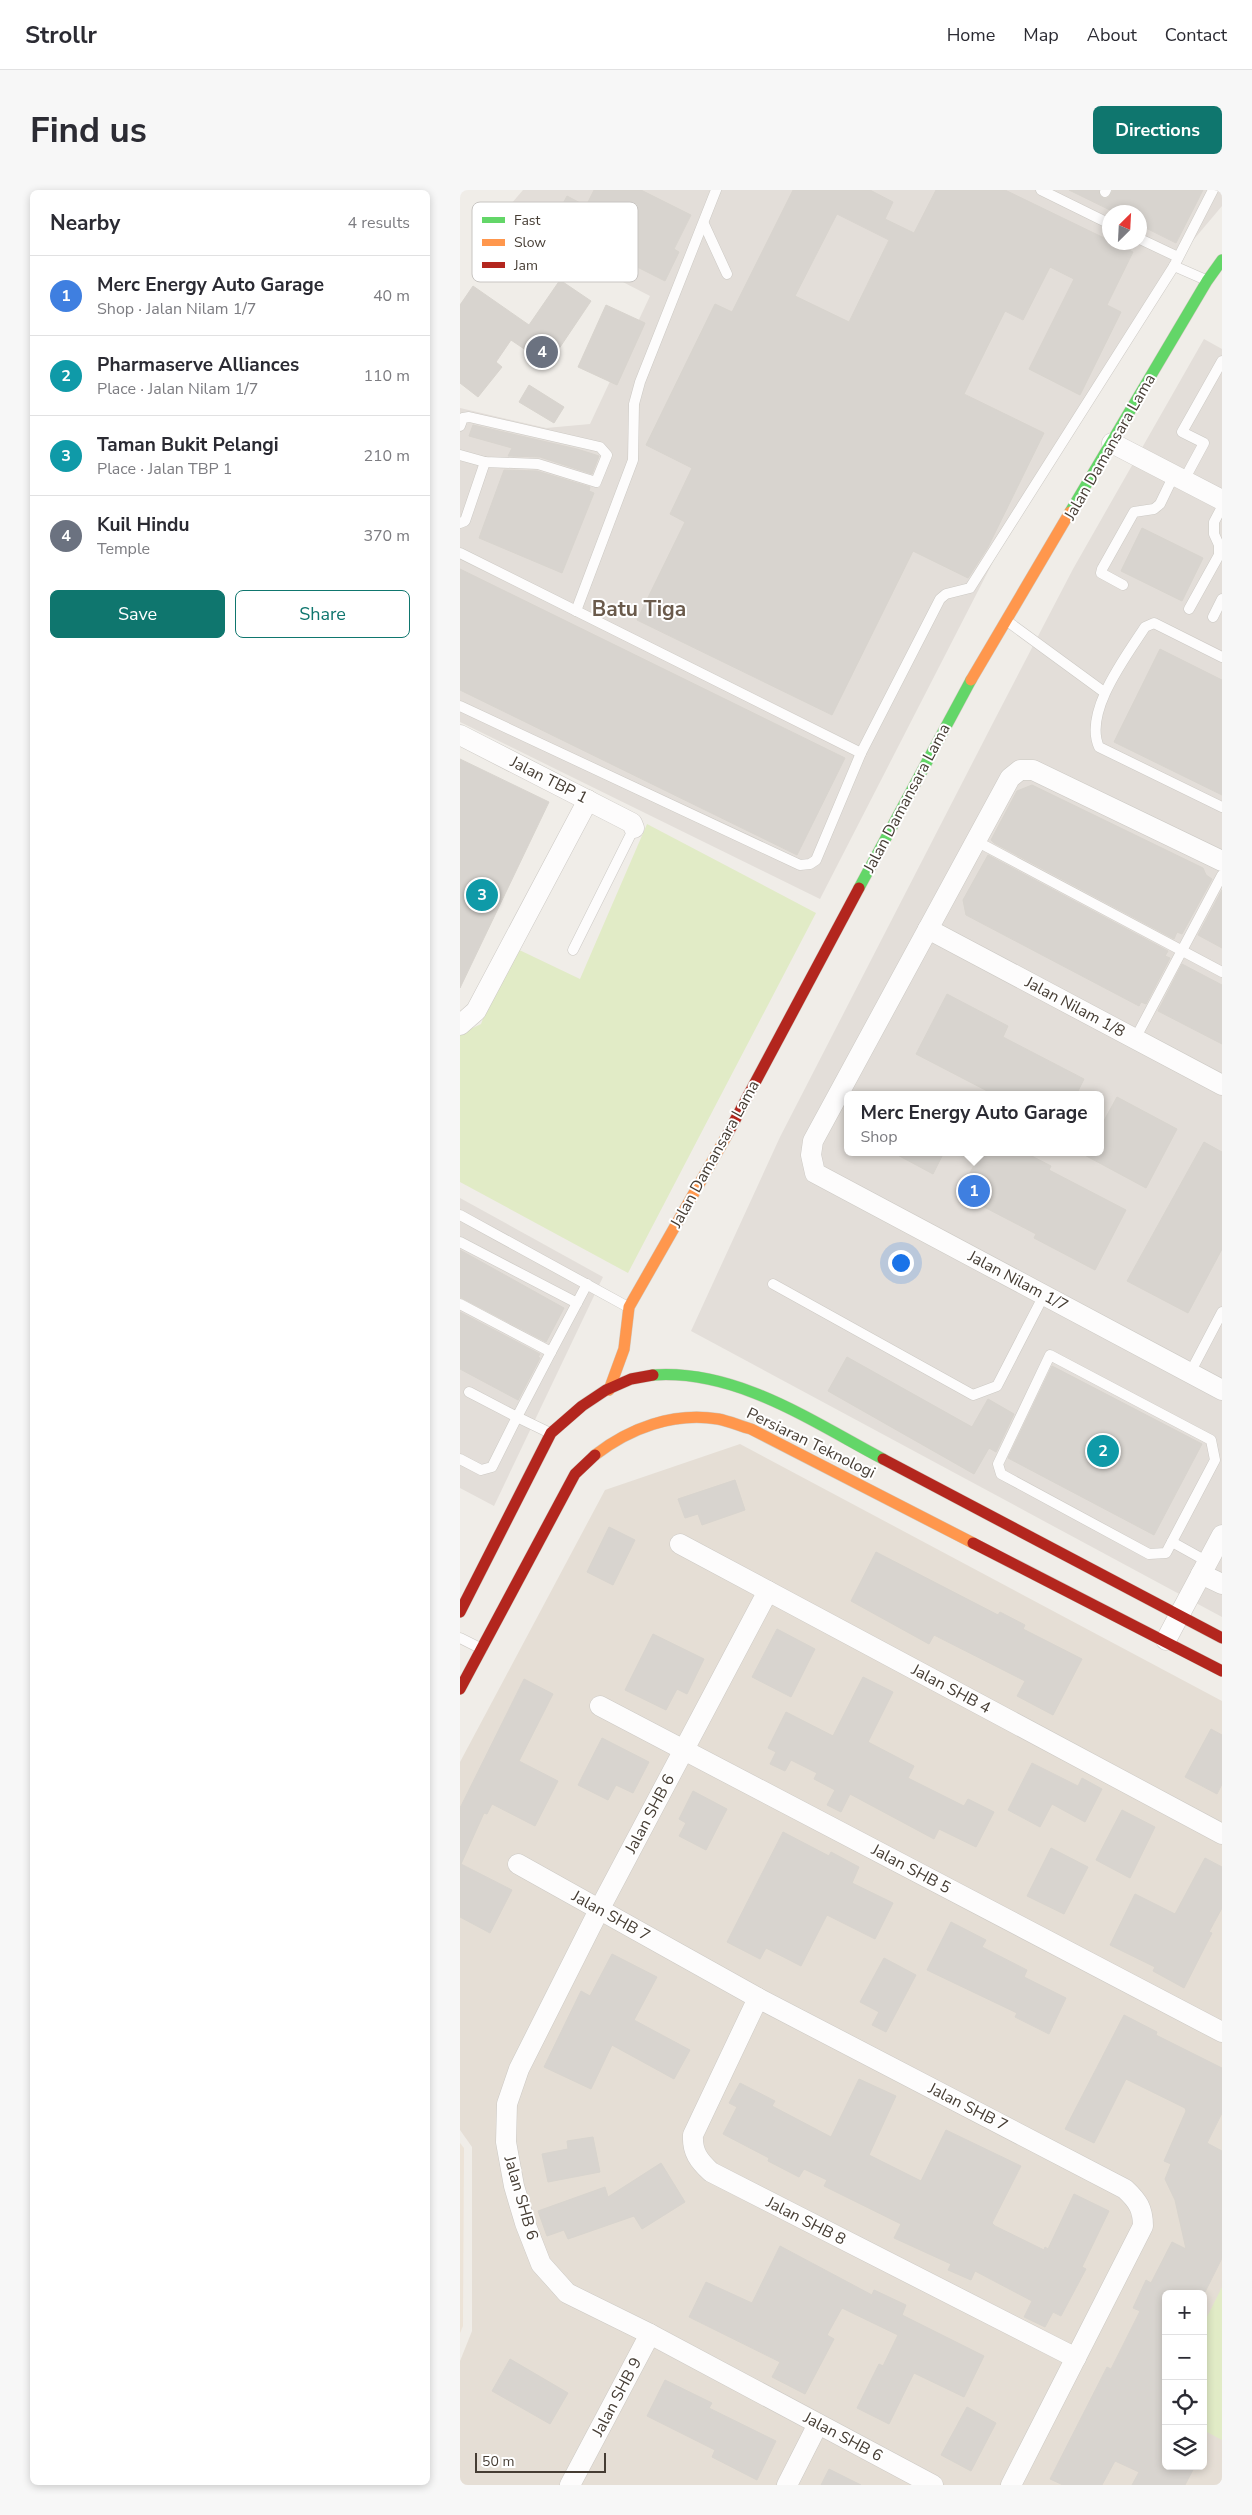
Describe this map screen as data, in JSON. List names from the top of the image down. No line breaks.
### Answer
{"streets":{"main road":["Jalan Damansara Lama","Persiaran Teknologi"],"street":["Jalan TBP 1","Jalan Nilam 1/8","Jalan Nilam 1/7","Jalan SHB 4","Jalan SHB 6","Jalan SHB 5","Jalan SHB 7","Jalan SHB 8","Jalan SHB 9"]},"crossings":[["Jalan Damansara Lama","Persiaran Teknologi"],["Jalan Nilam 1/8","Jalan Nilam 1/7"],["Jalan SHB 4","Jalan SHB 6"],["Jalan SHB 6","Jalan SHB 5"],["Jalan SHB 6","Jalan SHB 7"],["Jalan SHB 6","Jalan SHB 9"],["Jalan SHB 7","Jalan SHB 8"]],"districts":["Batu Tiga"],"legend":["Fast","Slow","Jam"],"scale_bar":"50 m","north":"top right","page":{"header":"Strollr","nav":["Home","Map","About","Contact"],"buttons":["Directions",["Save","Share"]],"title":"Find us","heading":["Nearby","4 results"],"list":[{"mark":"1","name":"Merc Energy Auto Garage","note":"Shop · Jalan Nilam 1/7","value":"40 m"},{"mark":"2","name":"Pharmaserve Alliances","note":"Place · Jalan Nilam 1/7","value":"110 m"},{"mark":"3","name":"Taman Bukit Pelangi","note":"Place · Jalan TBP 1","value":"210 m"},{"mark":"4","name":"Kuil Hindu","note":"Temple","value":"370 m"}],"pins":["4","3","1","2"],"popup":["Merc Energy Auto Garage","Shop"],"map_buttons":["+","−"],"scale":"50 m"}}
